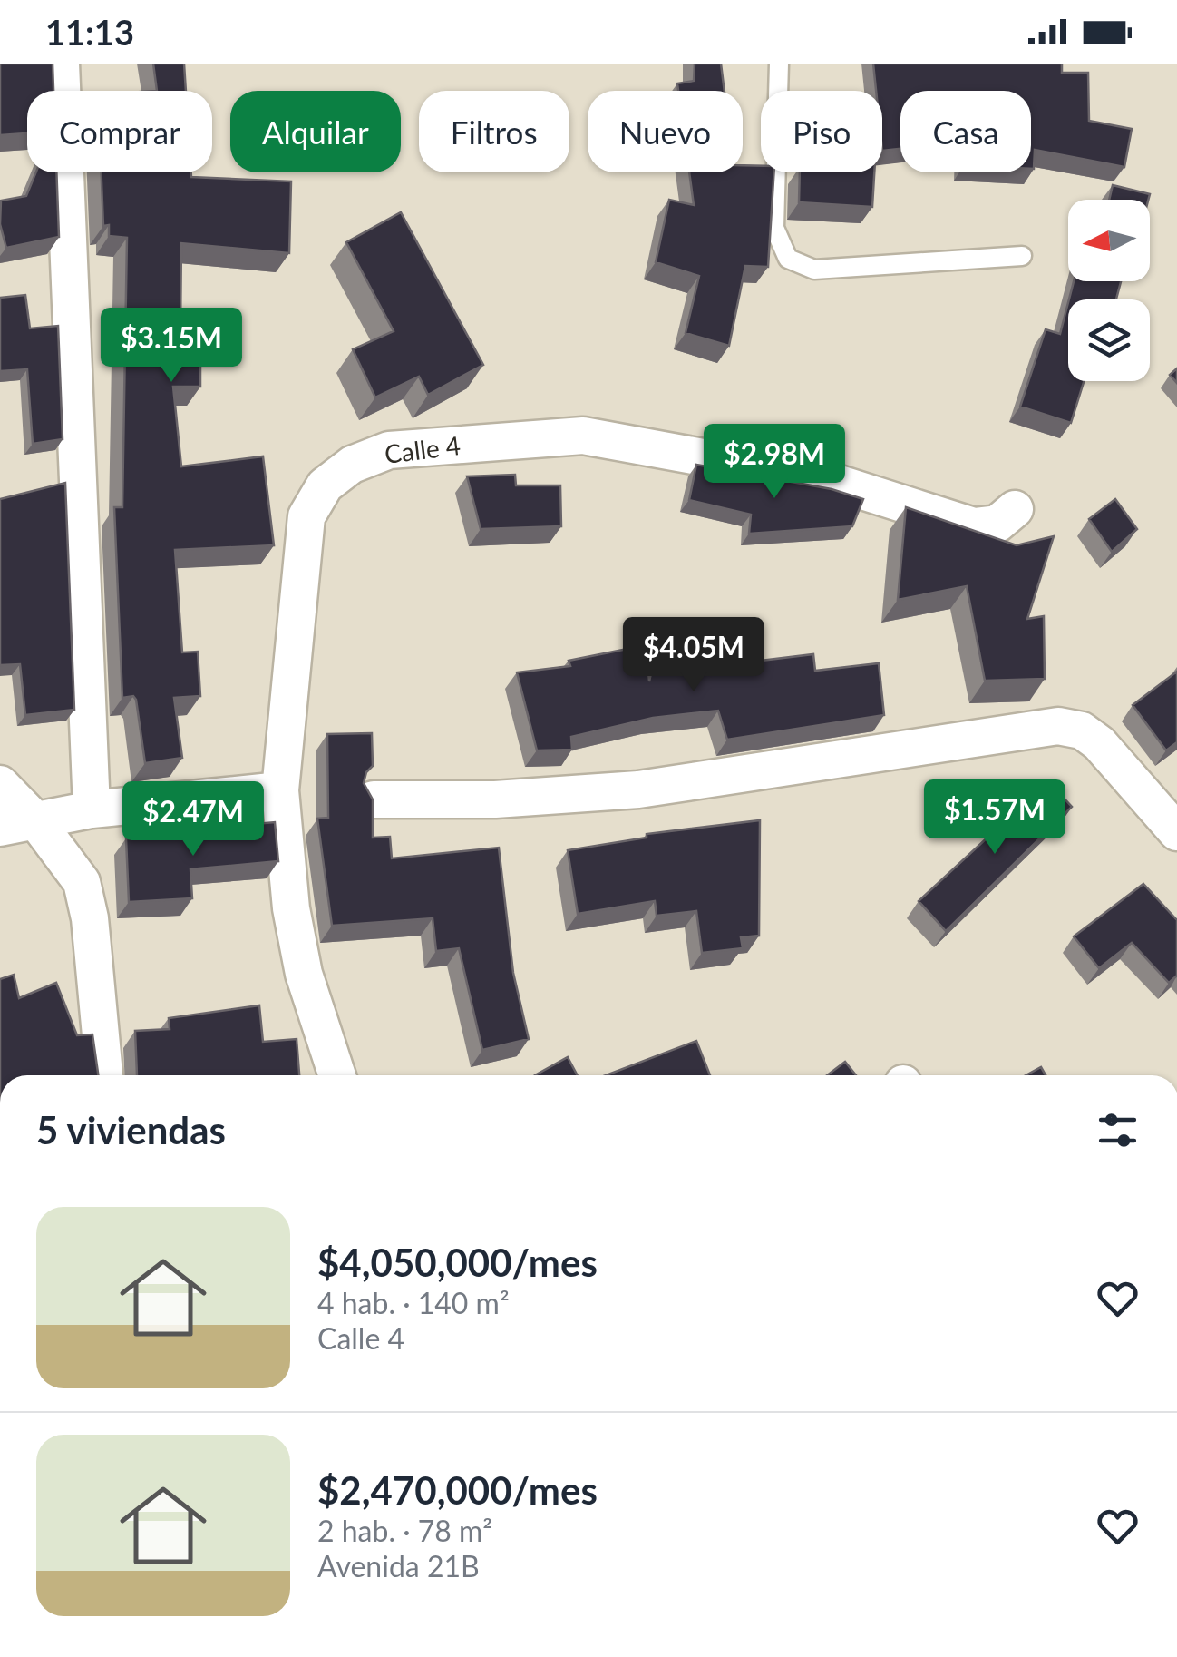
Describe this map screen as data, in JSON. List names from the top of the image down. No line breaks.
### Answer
{"streets":{"street":["Calle 4"]},"north":"left","page":{"status":"11:13","chip":["Comprar","Alquilar","Filtros","Nuevo","Piso","Casa"],"price":["$3.15M","$2.98M","$4.05M","$1.57M","$2.47M"],"heading":"5 viviendas","list":[{"name":"$4,050,000/mes","note":"4 hab. · 140 m² · Calle 4"},{"name":"$2,470,000/mes","note":"2 hab. · 78 m² · Avenida 21B"}]}}
